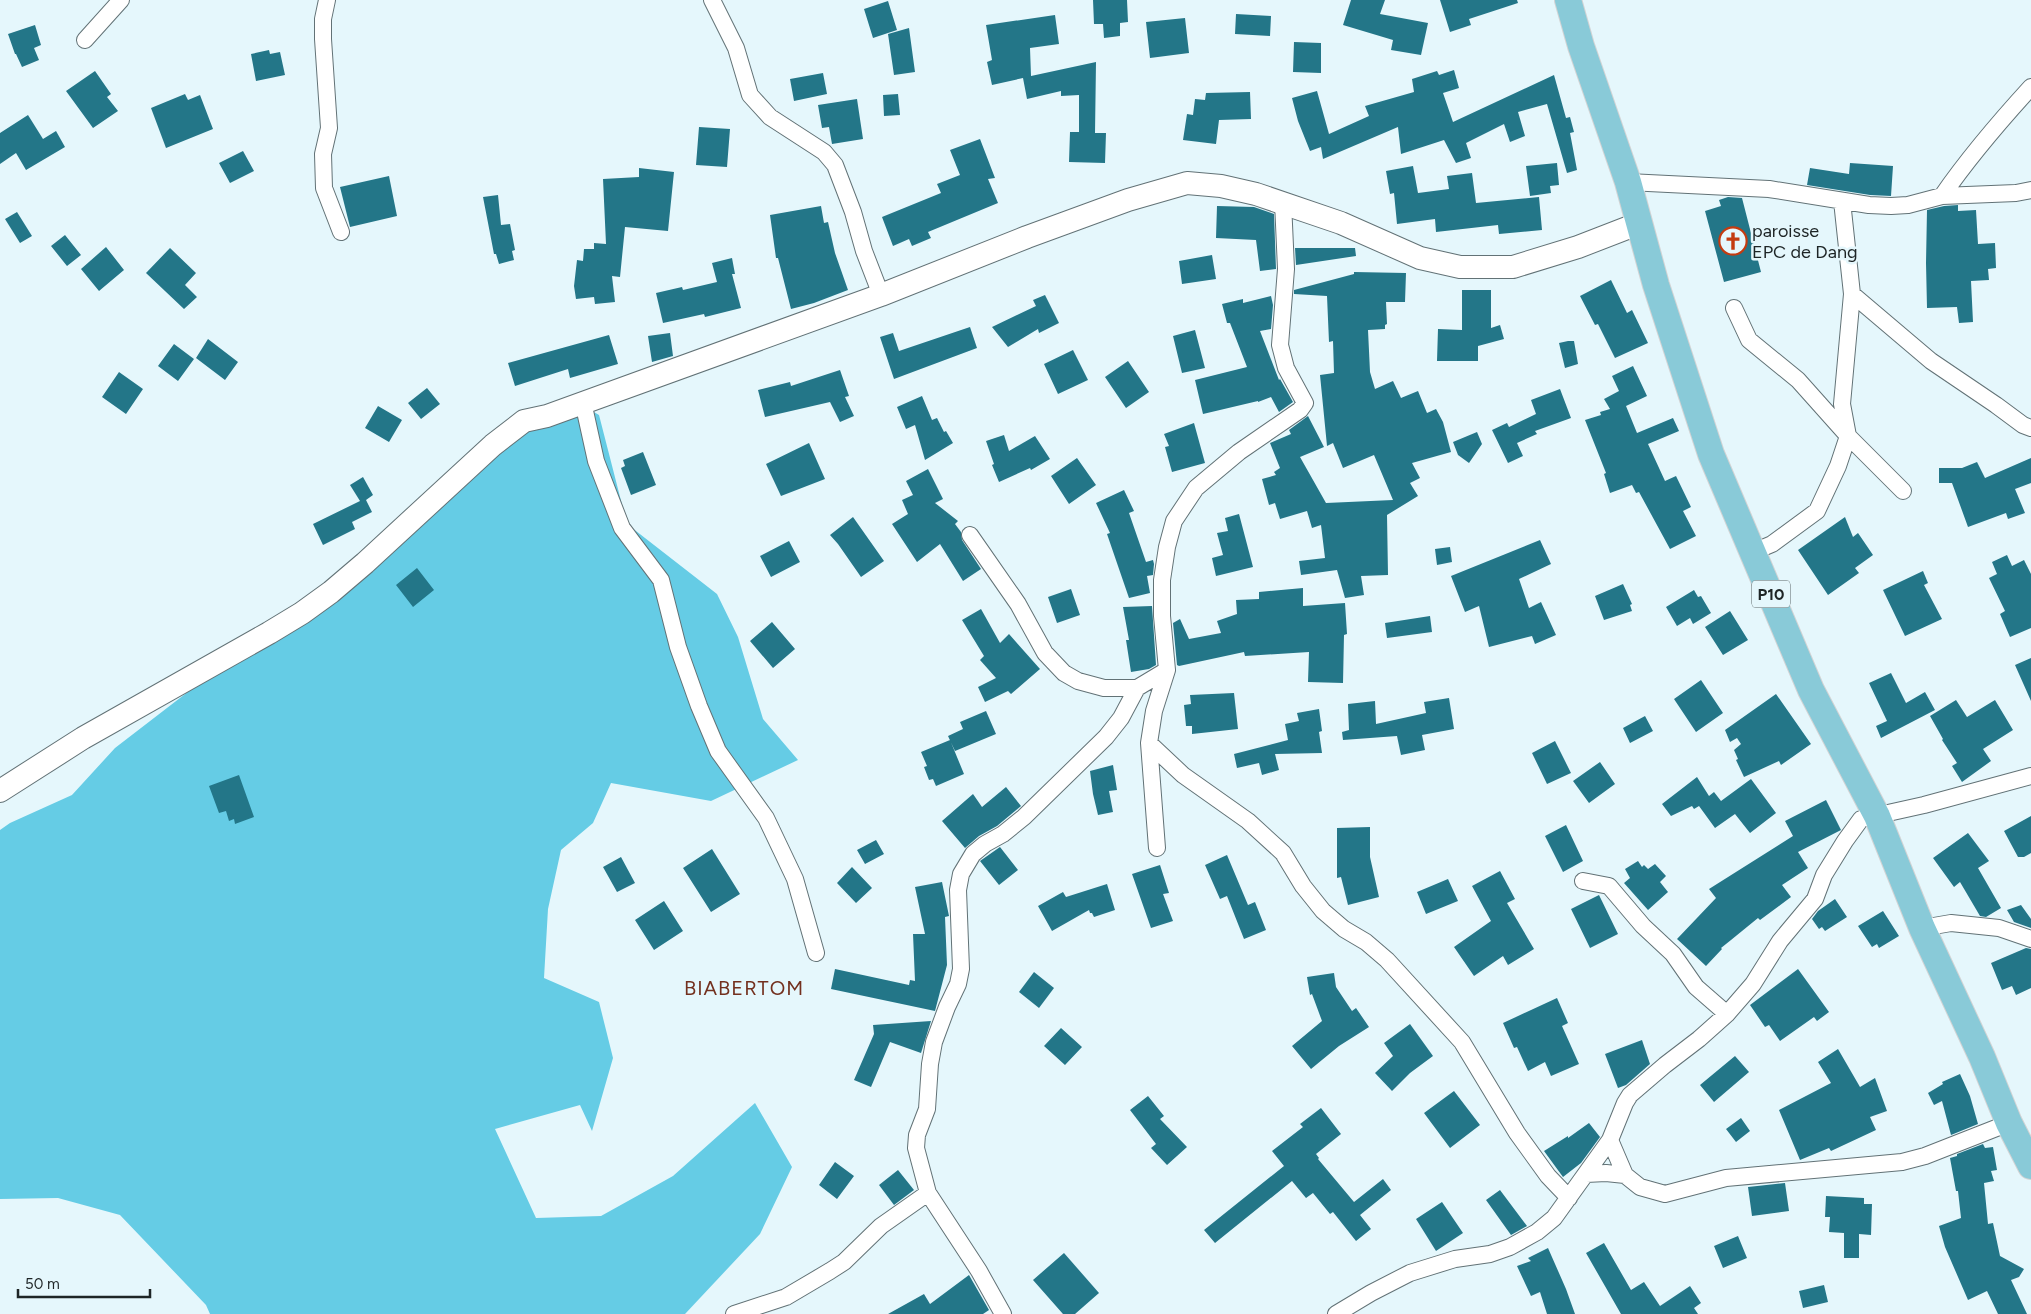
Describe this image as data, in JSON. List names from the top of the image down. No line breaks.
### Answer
{"streets":{"main road":["P10"]},"districts":["BIABERTOM"],"places":{"church":["paroisse EPC de Dang"]},"scale_bar":"50 m"}
